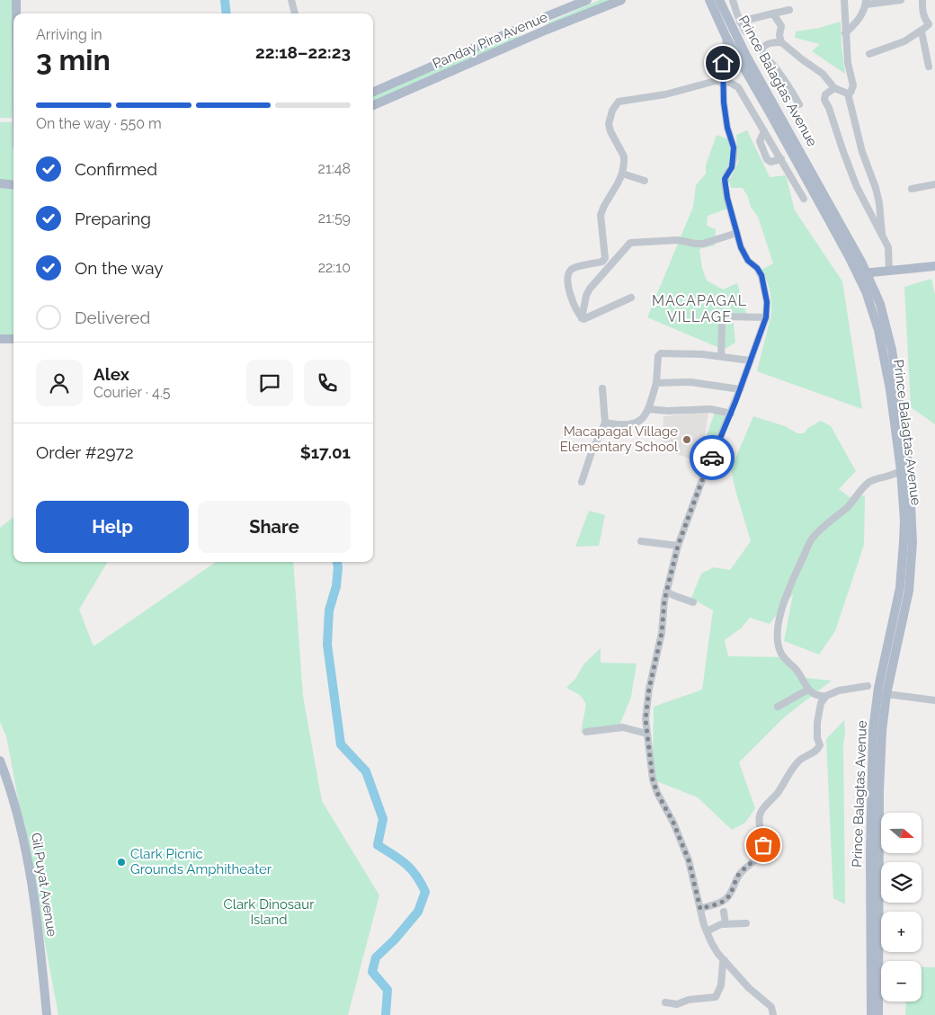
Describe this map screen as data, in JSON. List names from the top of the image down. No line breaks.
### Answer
{"streets":{"main road":["Panday Pira Avenue","Prince Balagtas Avenue","Gil Puyat Avenue"]},"districts":["MACAPAGAL VILLAGE"],"parks":["Clark Dinosaur Island"],"places":["Macapagal Village Elementary School","Clark Picnic Grounds Amphitheater"],"north":"right","page":{"heading":["3 min","Arriving in","22:18–22:23"],"panel":["Alex","Courier · 4.5","Order #2972","$17.01"],"bar":"On the way · 550 m","list":[["Confirmed","21:48"],["Preparing","21:59"],["On the way","22:10"],"Delivered"],"buttons":["Help","Share"],"map_buttons":["+","−"]}}
